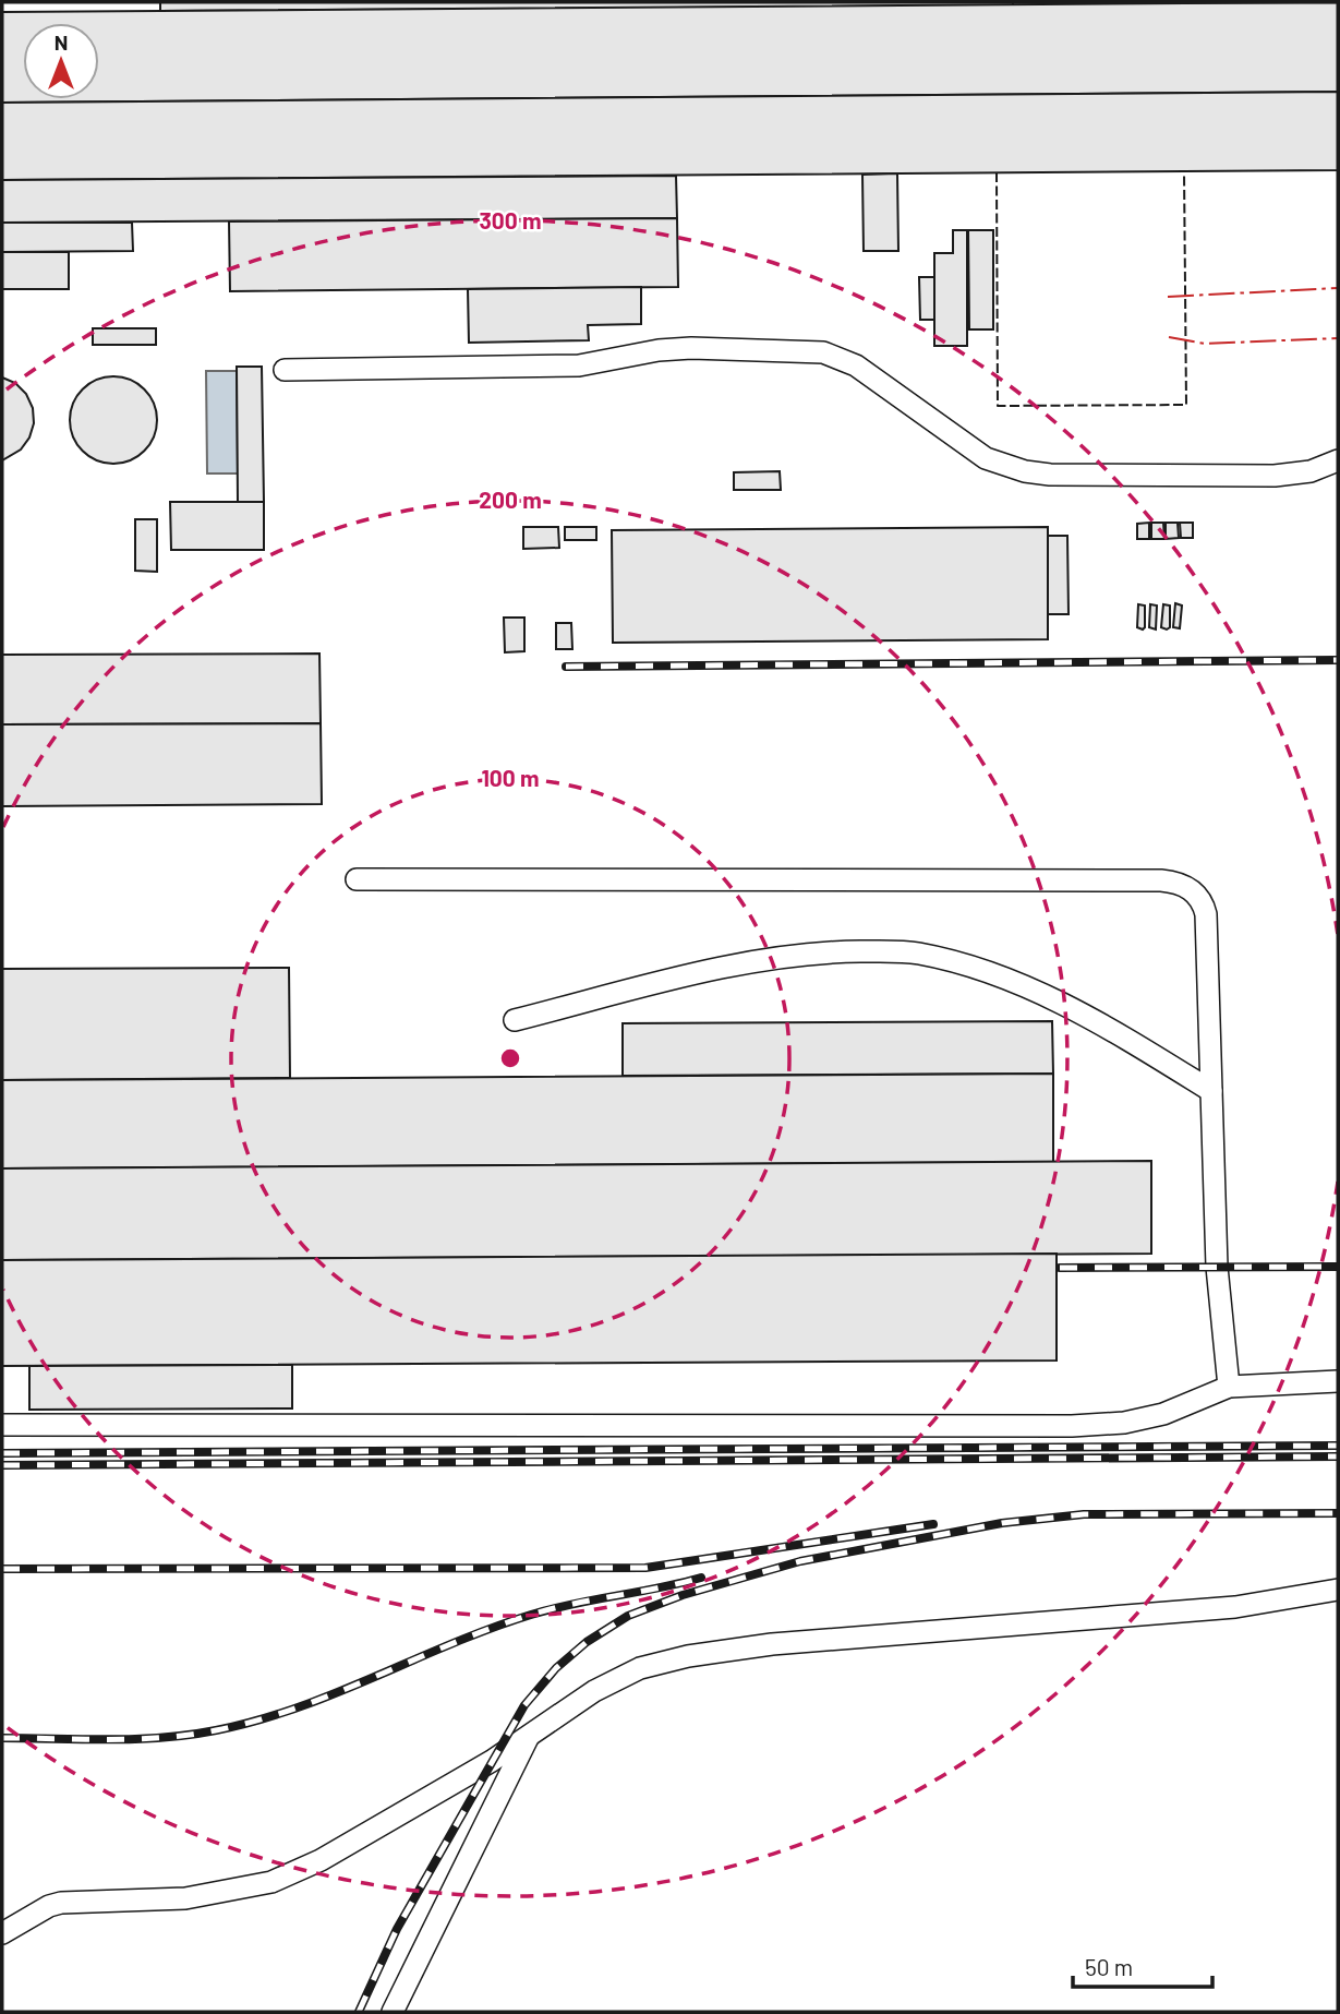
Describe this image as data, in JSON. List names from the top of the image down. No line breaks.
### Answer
{"scale_bar":"50 m","north":"top","rings":["300 m","200 m","100 m"]}
